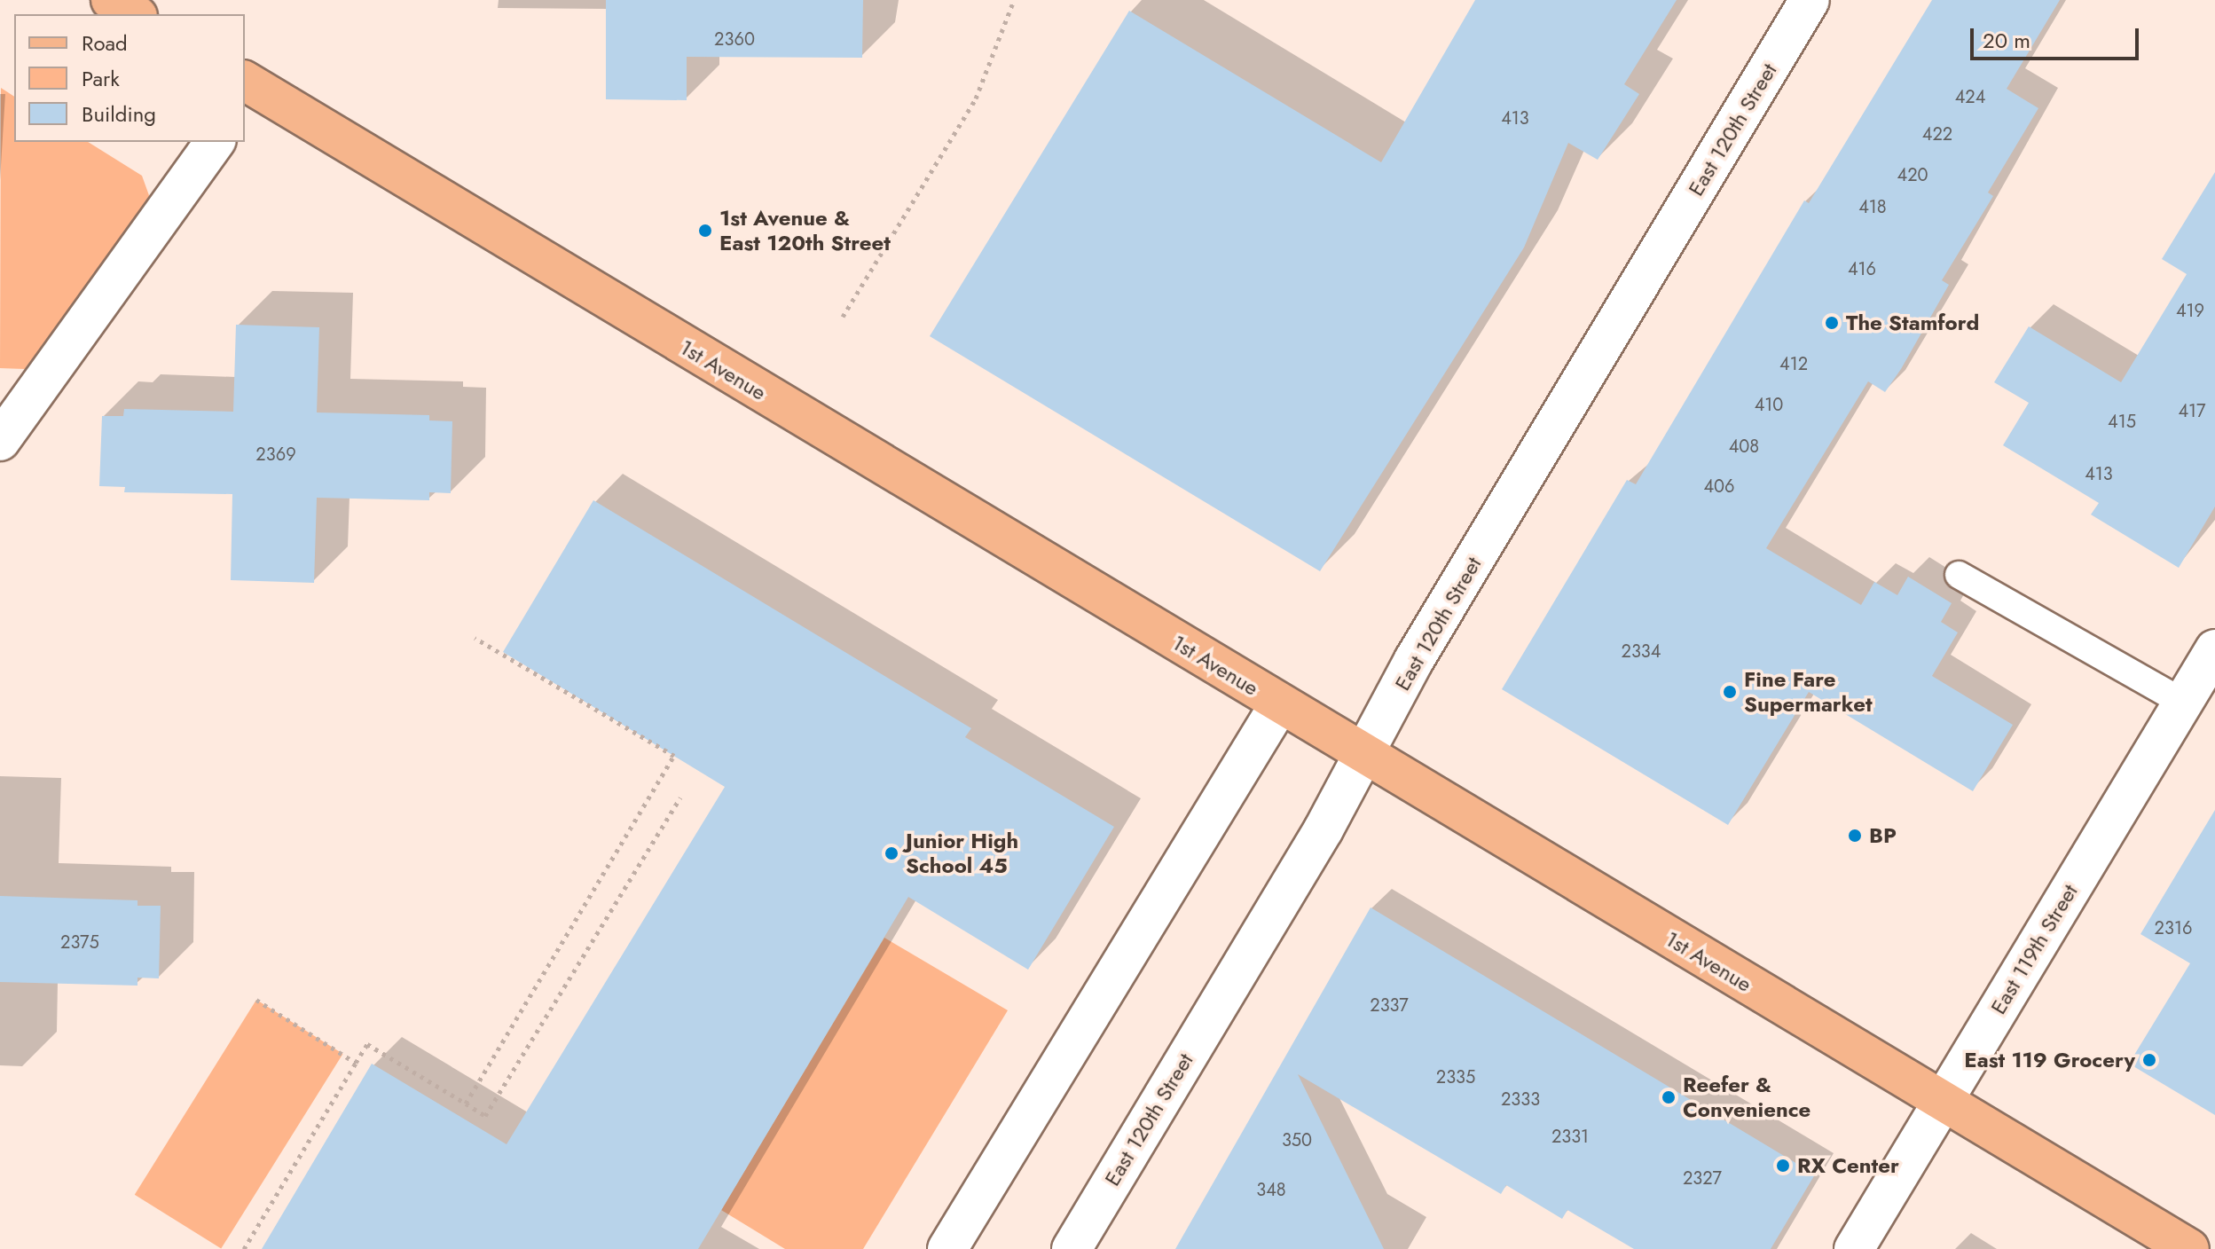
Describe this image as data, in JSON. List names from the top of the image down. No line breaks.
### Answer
{"streets":{"main road":["1st Avenue"],"street":["East 120th Street","East 119th Street"]},"crossings":[["East 120th Street","1st Avenue"],["1st Avenue","East 119th Street"]],"places":["1st Avenue & East 120th Street","The Stamford","Fine Fare Supermarket","BP","Junior High School 45","East 119 Grocery","Reefer & Convenience","RX Center"],"house_numbers":["2360","424","413","422","420","418","416","419","412","410","417","415","408","2369","413","406","2334","2316","2375","2337","2335","2333","2331","350","2327","348"],"legend":["Road","Park","Building"],"scale_bar":"20 m"}
